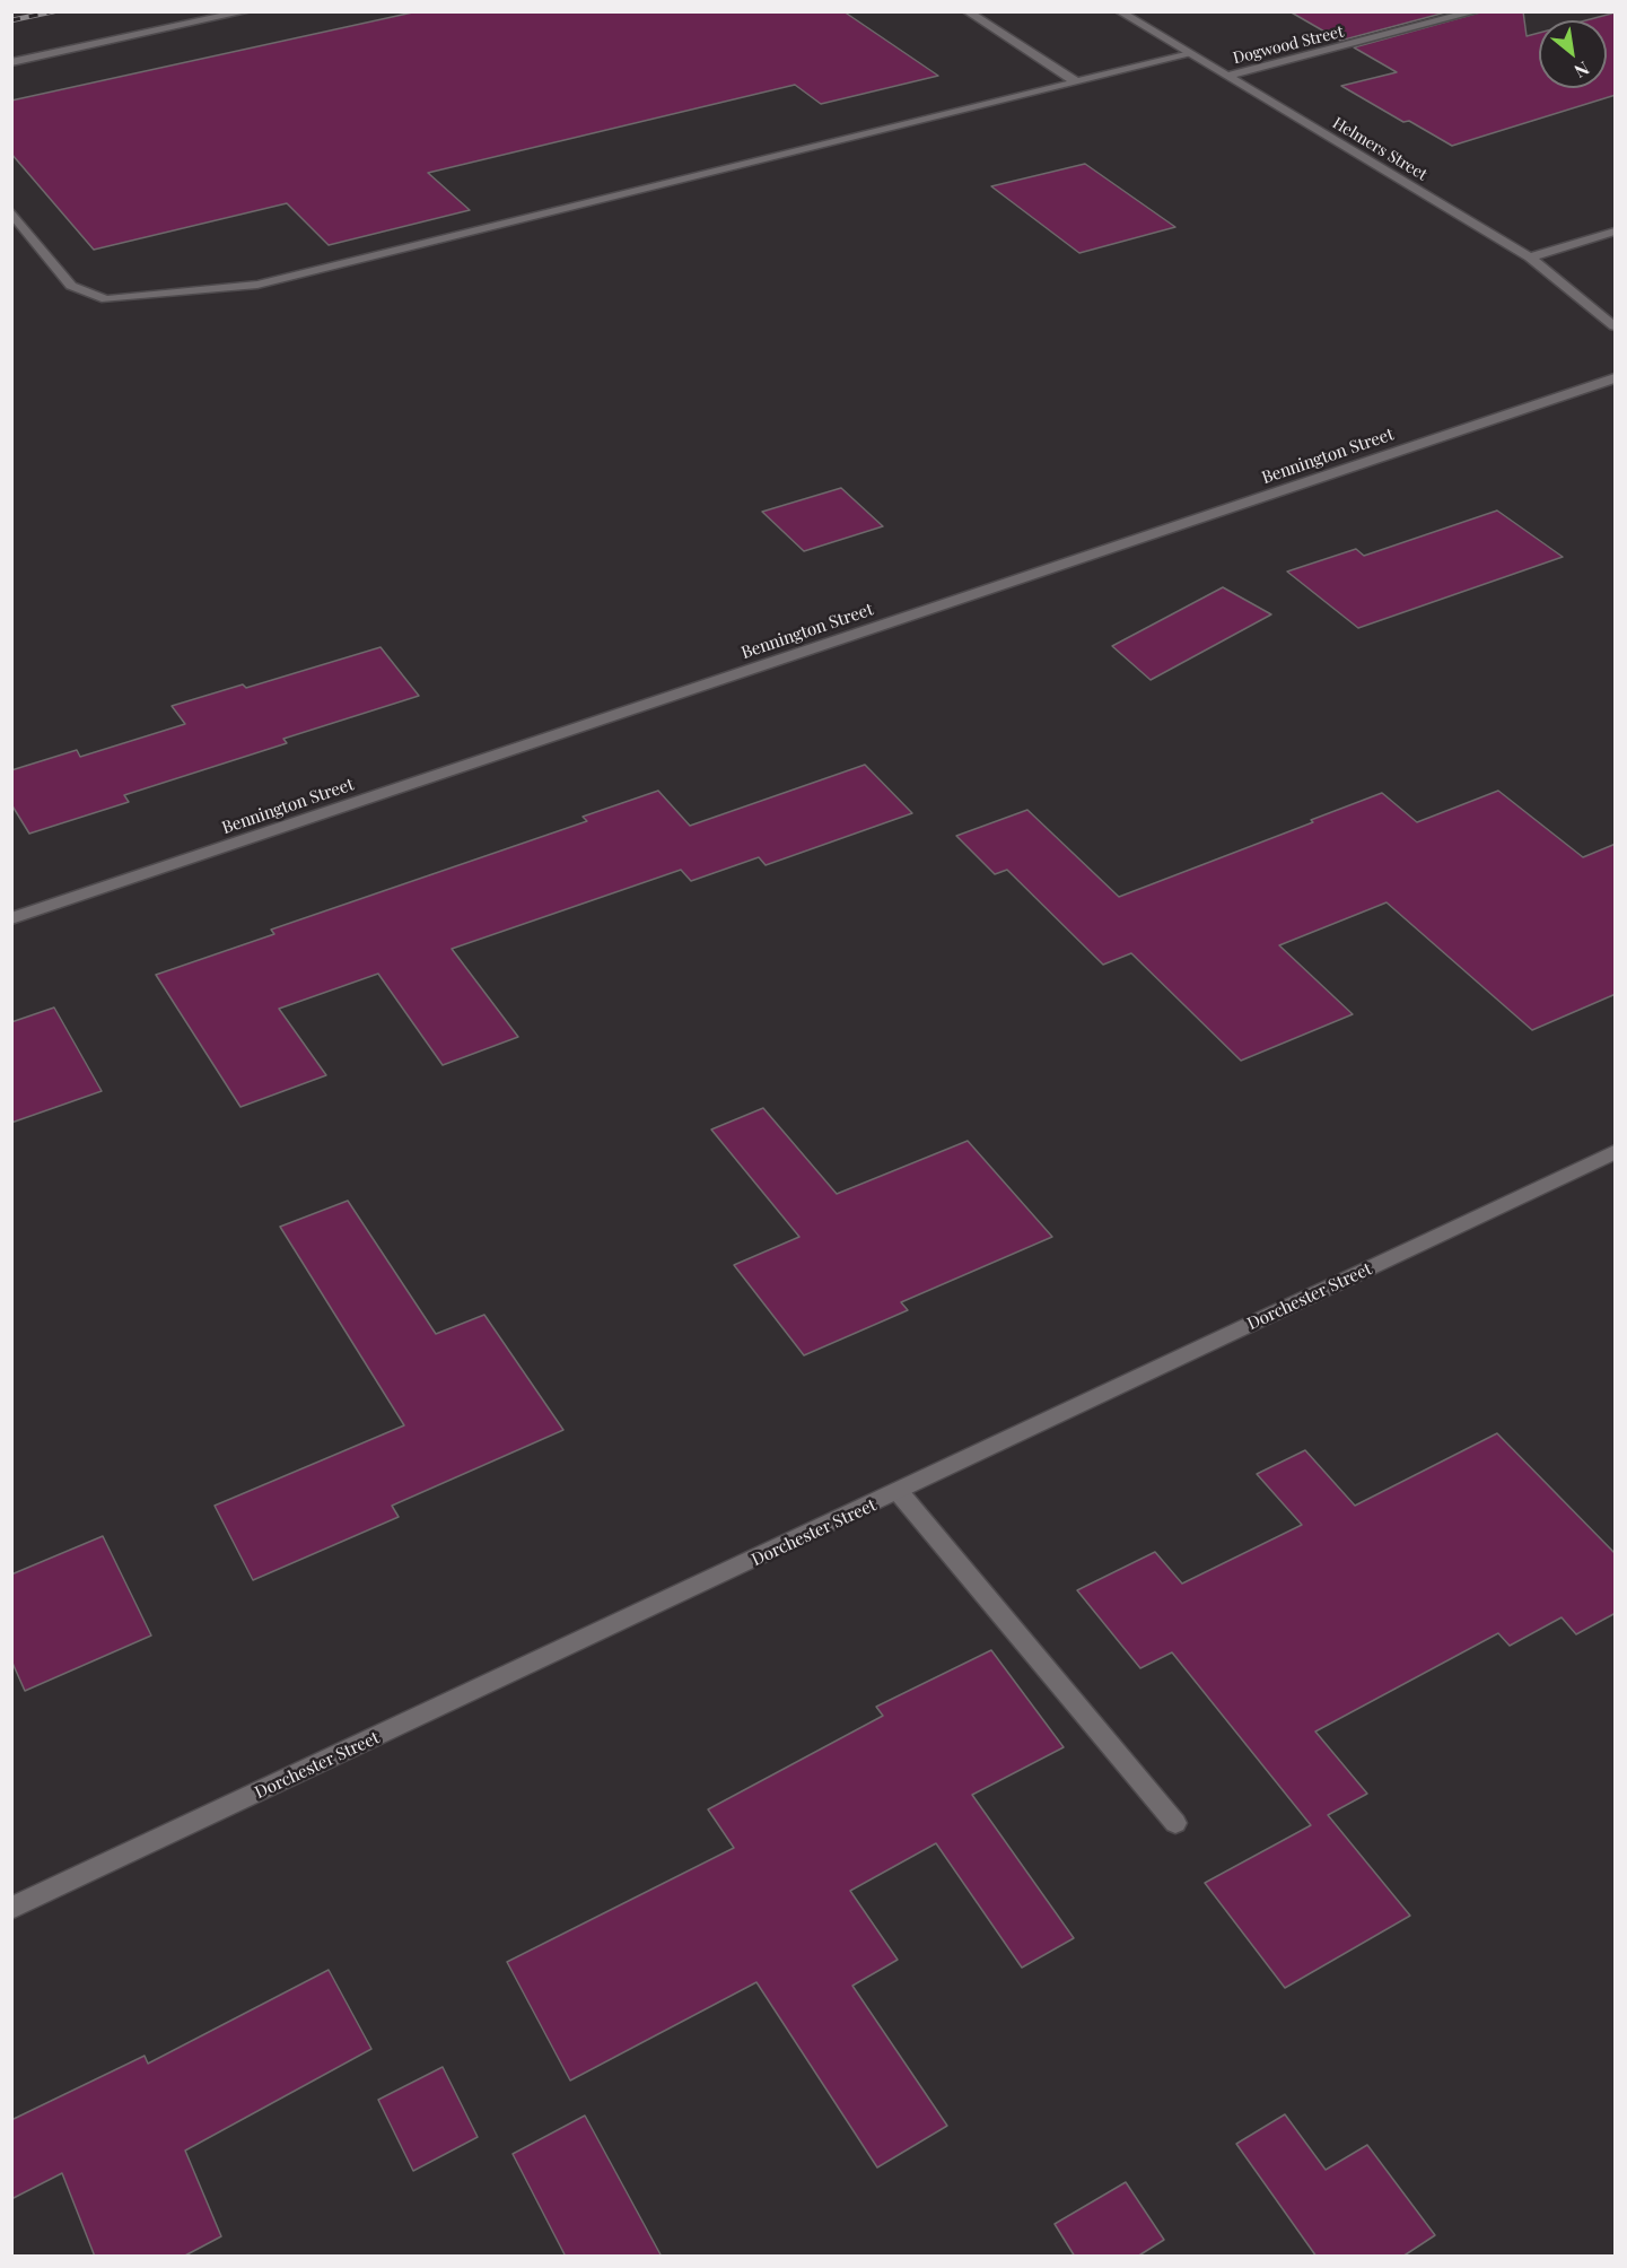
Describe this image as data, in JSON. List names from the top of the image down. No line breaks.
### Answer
{"streets":{"street":["Dogwood Street","Helmers Street","Bennington Street","Dorchester Street"]},"crossings":[["Dogwood Street","Helmers Street"]],"north":"bottom right"}
